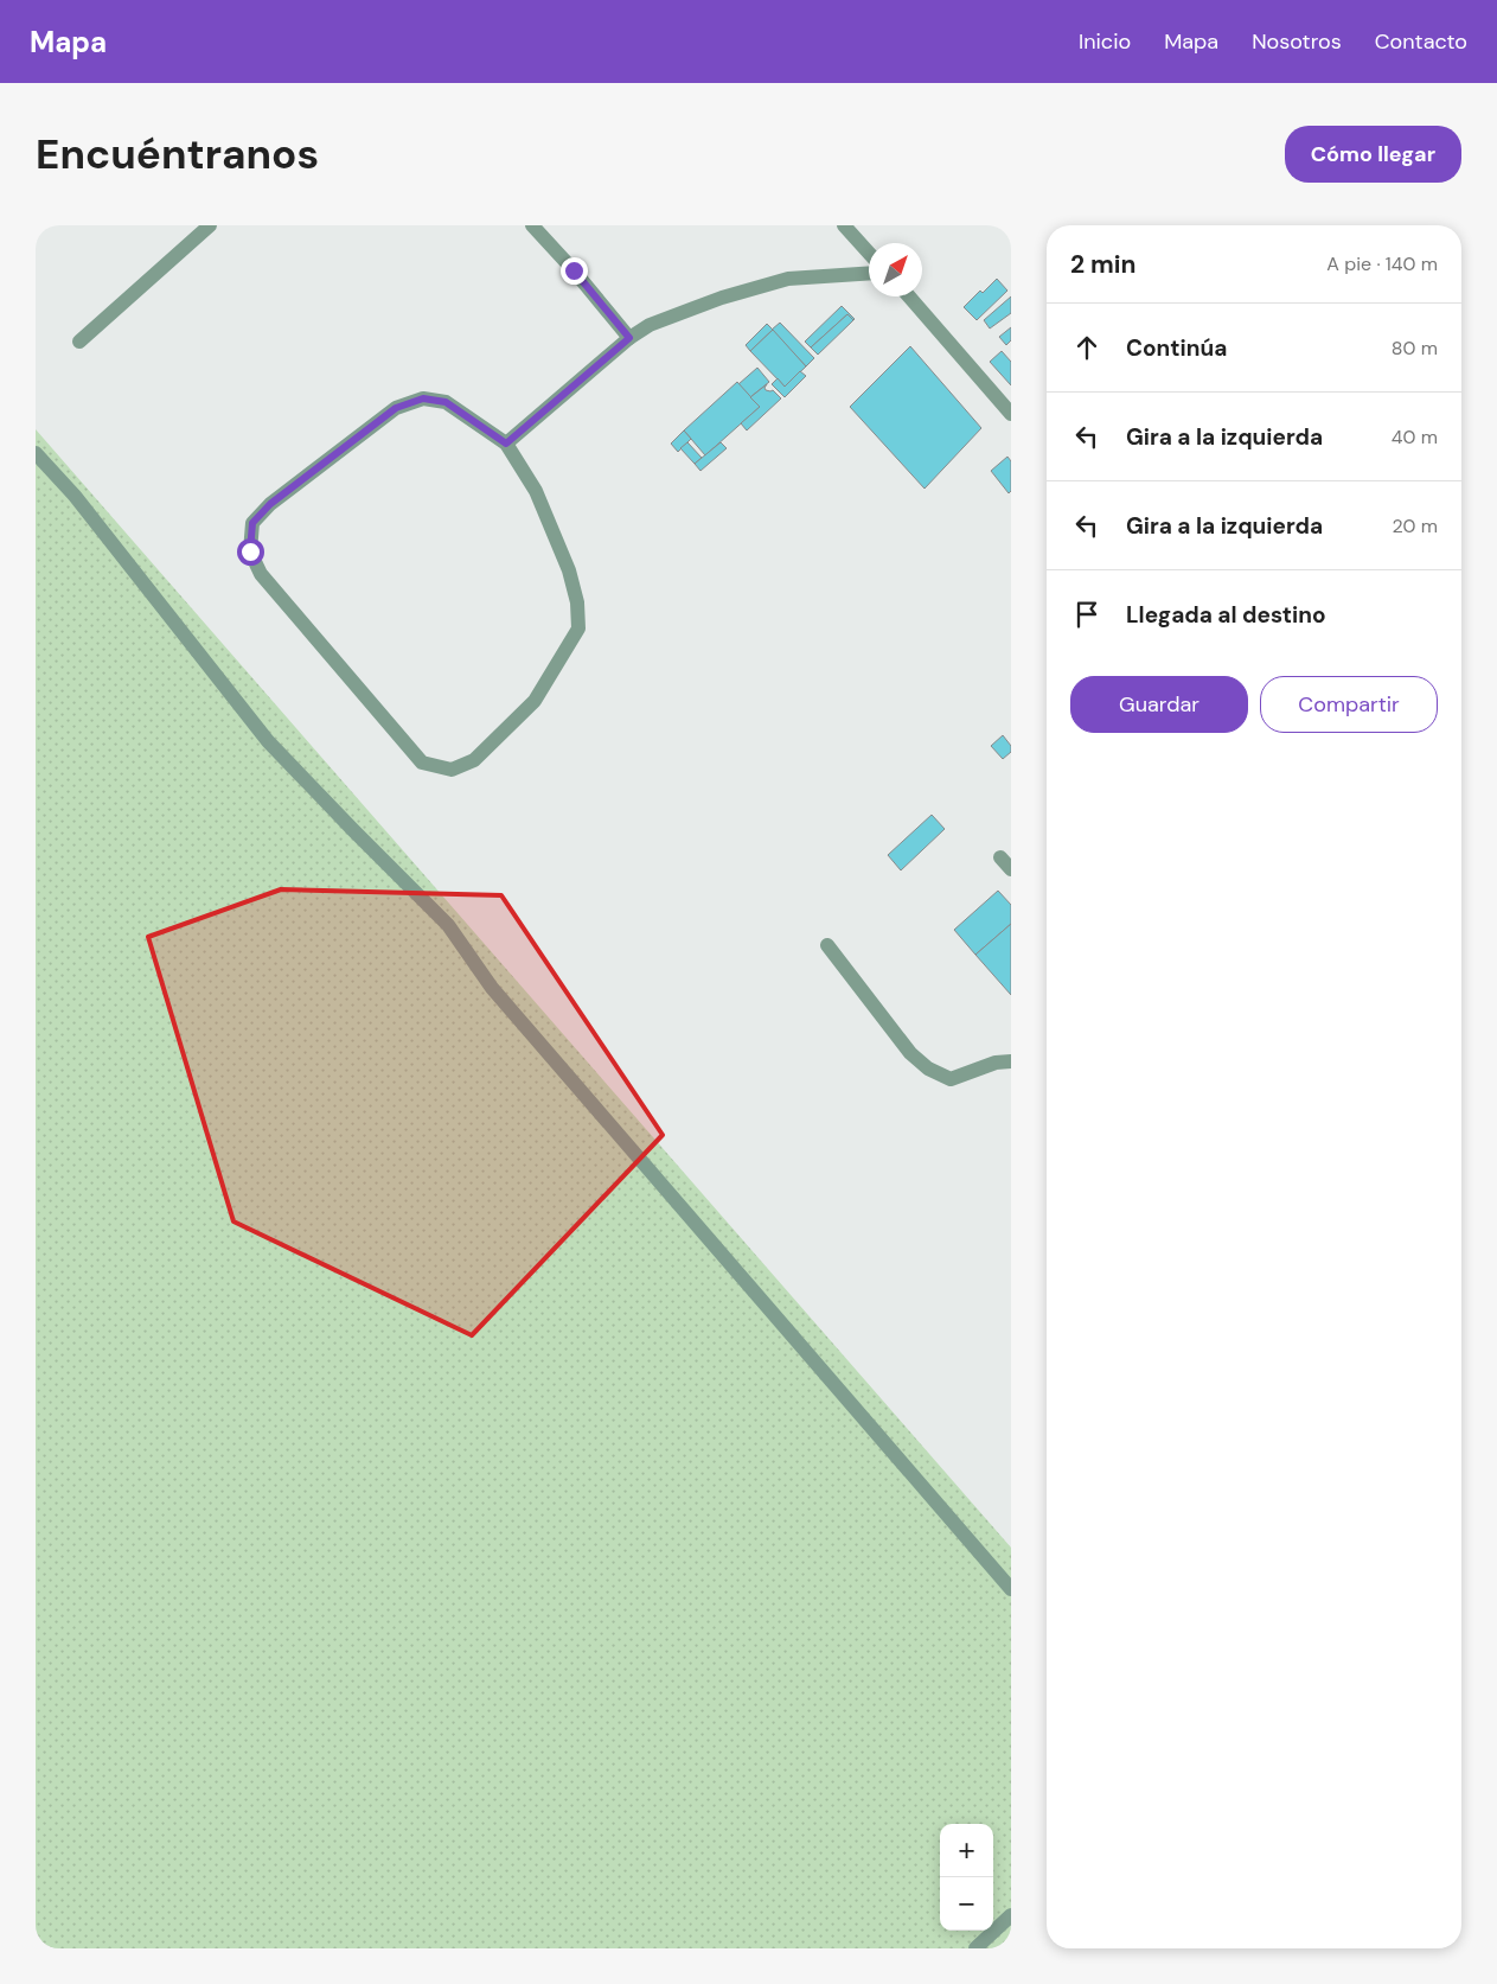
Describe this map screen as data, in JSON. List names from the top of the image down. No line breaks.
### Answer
{"north":"top right","page":{"header":"Mapa","nav":["Inicio","Mapa","Nosotros","Contacto"],"buttons":["Cómo llegar",["Guardar","Compartir"]],"title":"Encuéntranos","heading":["2 min","A pie · 140 m"],"list":[["Continúa","80 m"],["Gira a la izquierda","40 m"],["Gira a la izquierda","20 m"],"Llegada al destino"],"map_buttons":["+","−"]}}
